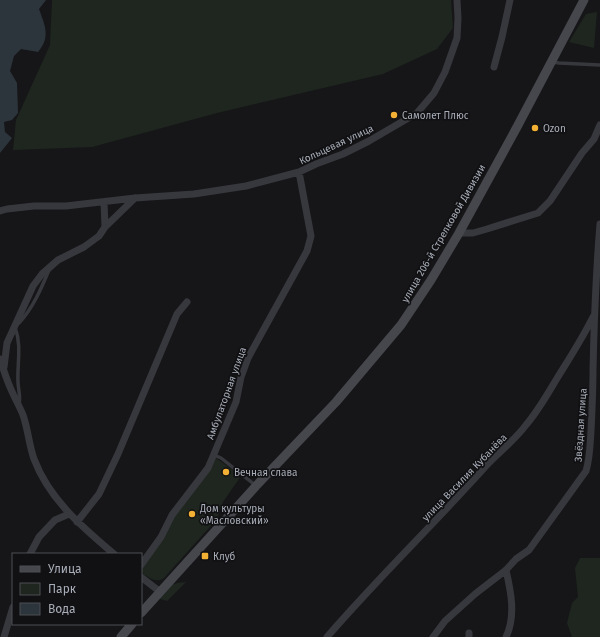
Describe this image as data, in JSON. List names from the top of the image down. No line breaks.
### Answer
{"streets":{"main road":["улица 206-й Стрелковой Дивизии"],"street":["Кольцевая улица","Амбулаторная улица","Звёздная улица","улица Василия Кубанёва"]},"crossings":[["Кольцевая улица","Амбулаторная улица"],["Звёздная улица","улица Василия Кубанёва"]],"places":{"other":["Самолет Плюс","Ozon","Вечная слава","Дом культуры «Масловский»"],"transit":["Клуб"]},"legend":["Улица","Парк","Вода"]}
